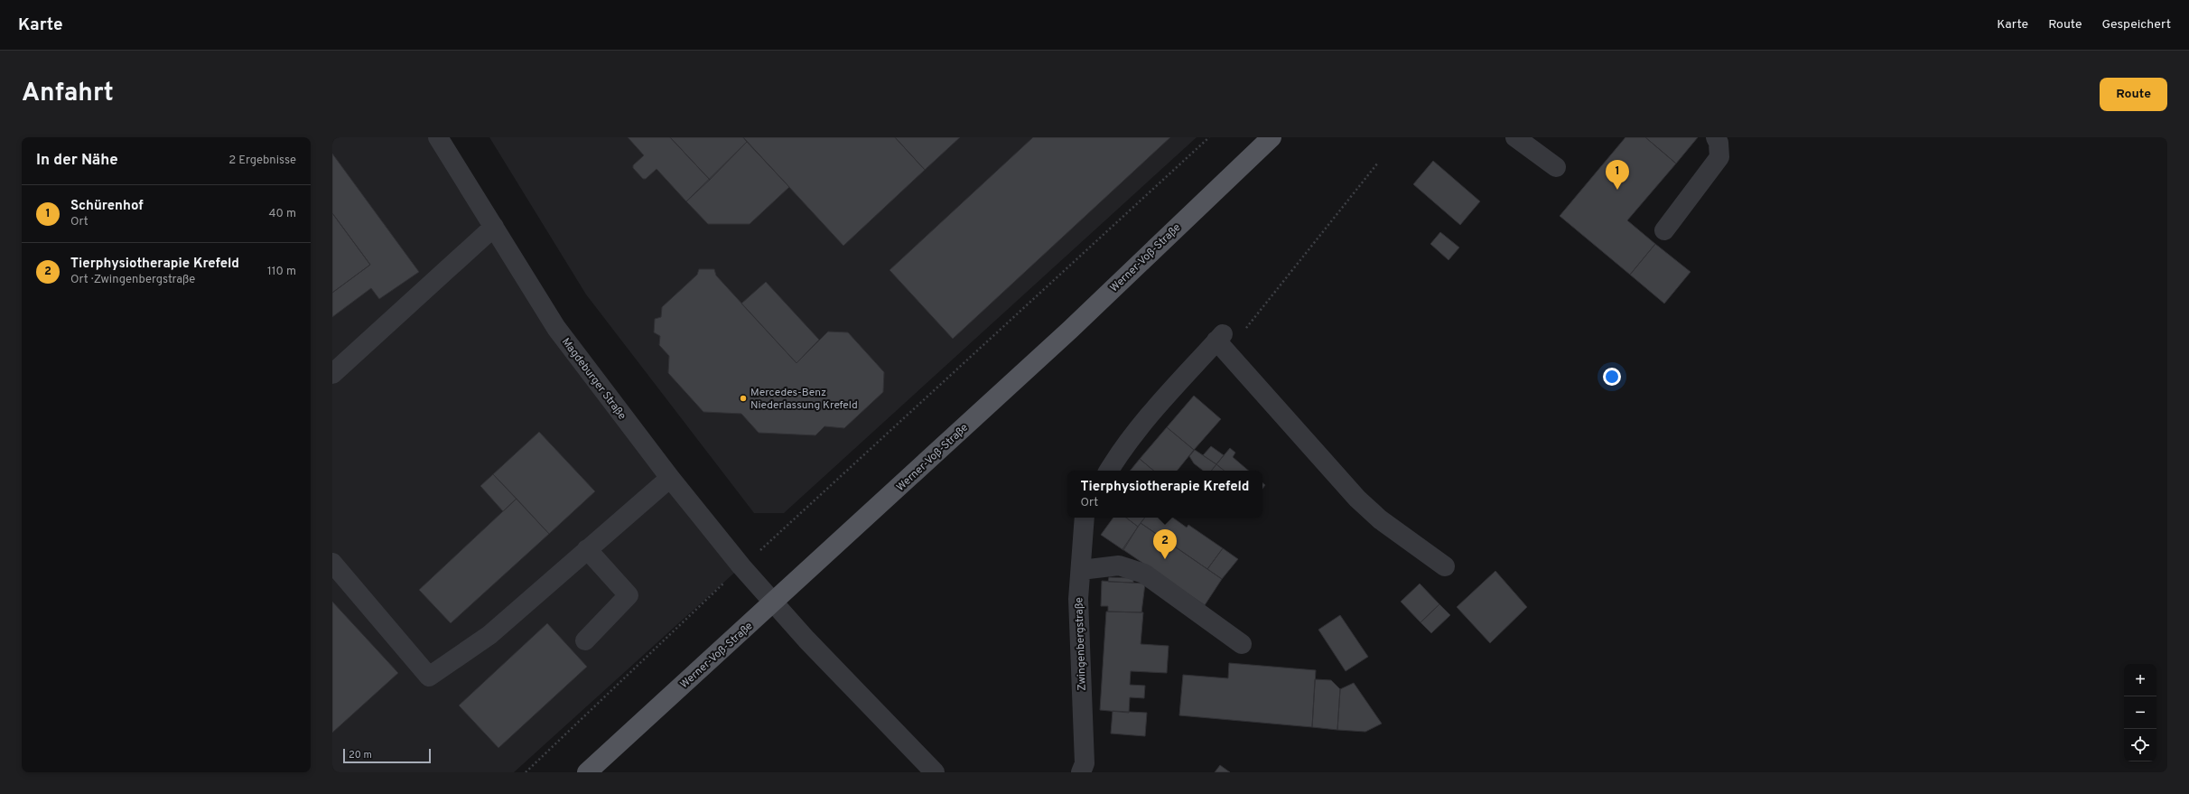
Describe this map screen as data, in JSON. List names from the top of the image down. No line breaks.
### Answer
{"streets":{"main road":["Werner-Voß-Straße"],"street":["Magdeburger Straße","Zwingenbergstraße"]},"crossings":[["Werner-Voß-Straße","Magdeburger Straße"]],"places":["Mercedes-Benz Niederlassung Krefeld"],"scale_bar":"20 m","page":{"header":"Karte","nav":["Karte","Route","Gespeichert"],"title":"Anfahrt","buttons":"Route","heading":["In der Nähe","2 Ergebnisse"],"pins":["1","2"],"list":[{"mark":"1","name":"Schürenhof","note":"Ort","value":"40 m"},{"mark":"2","name":"Tierphysiotherapie Krefeld","note":"Ort · Zwingenbergstraße","value":"110 m"}],"popup":["Tierphysiotherapie Krefeld","Ort"],"map_buttons":["+","−"],"scale":"20 m"}}
